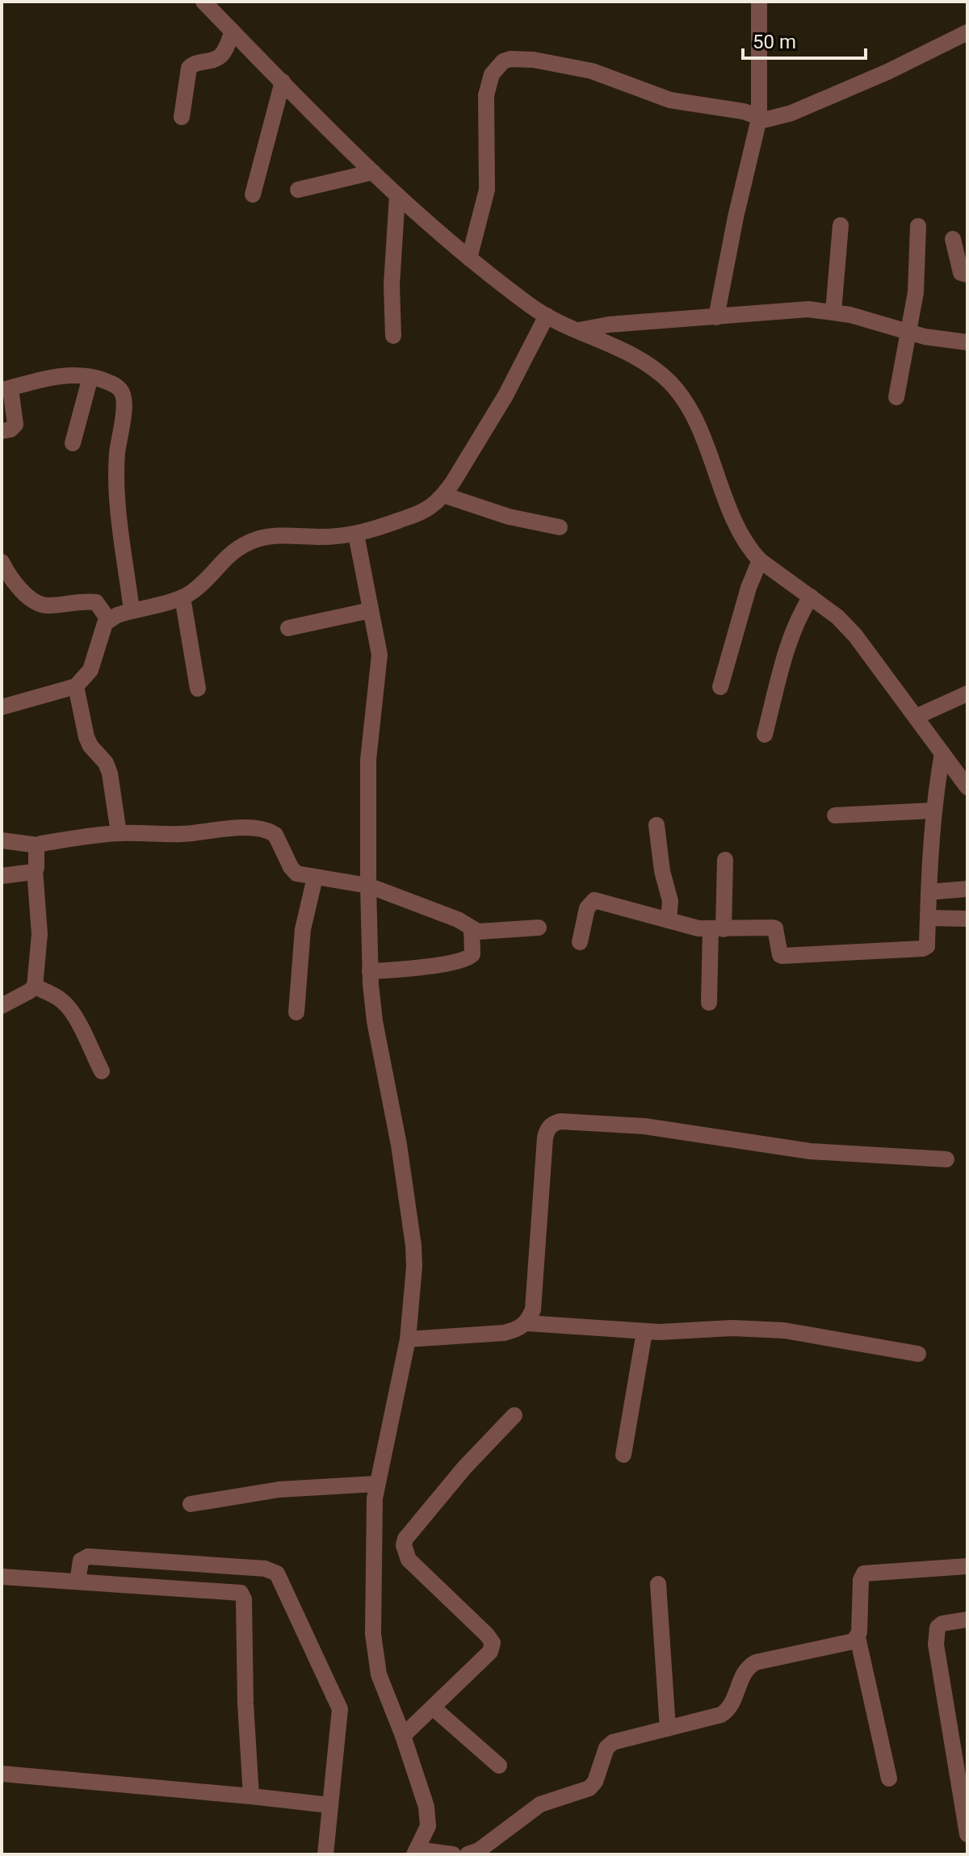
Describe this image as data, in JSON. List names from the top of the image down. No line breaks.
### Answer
{"scale_bar":"50 m"}
